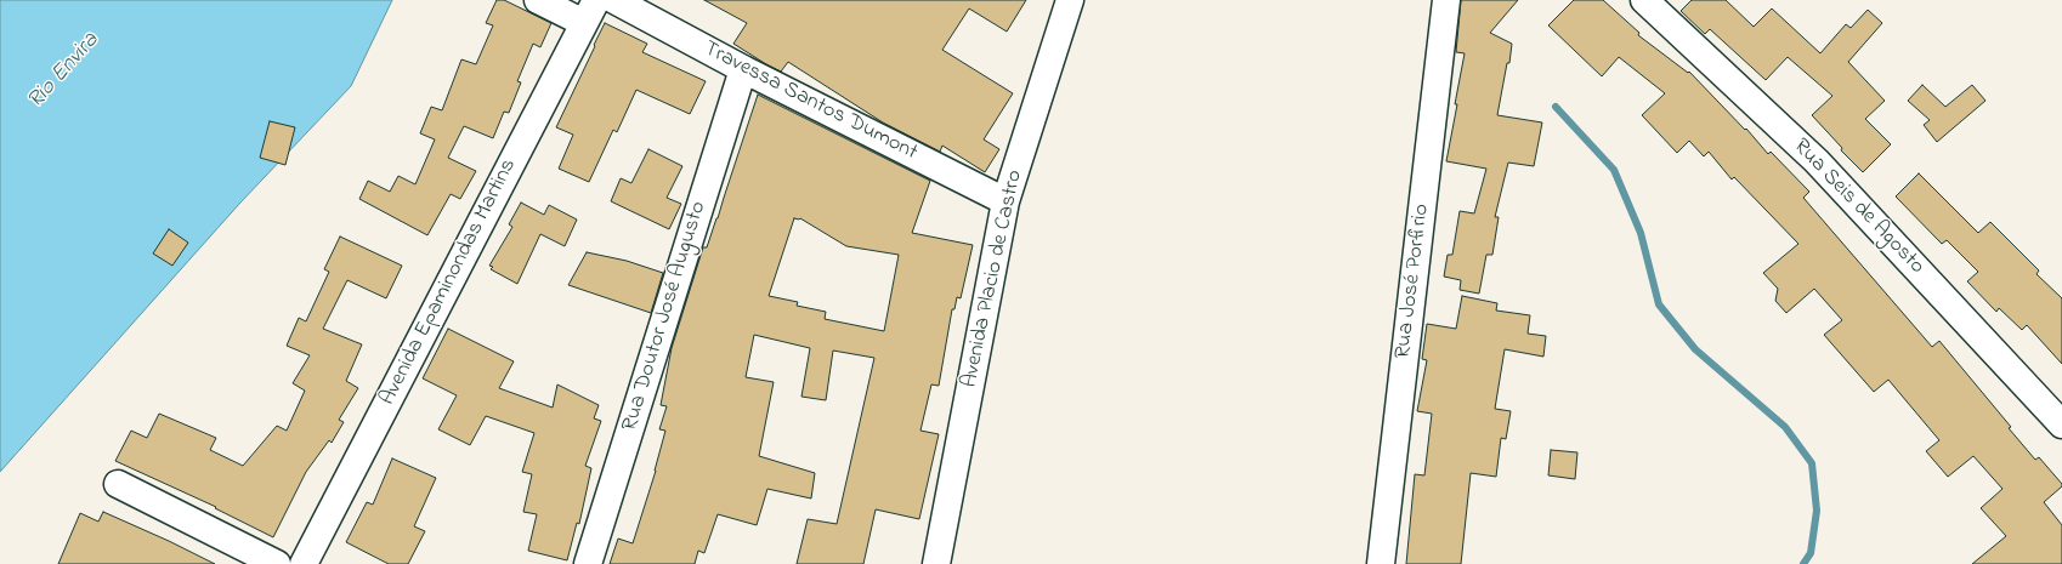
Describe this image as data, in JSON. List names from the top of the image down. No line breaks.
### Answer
{"streets":{"street":["Travessa Santos Dumont","Rua Seis de Agosto","Avenida Placio de Castro","Rua José Porfirio","Avenida Epaminondas Martins","Rua Doutor José Augusto"]},"crossings":[["Travessa Santos Dumont","Avenida Placio de Castro"],["Travessa Santos Dumont","Rua Doutor José Augusto"]],"water":["Rio Envira"]}
